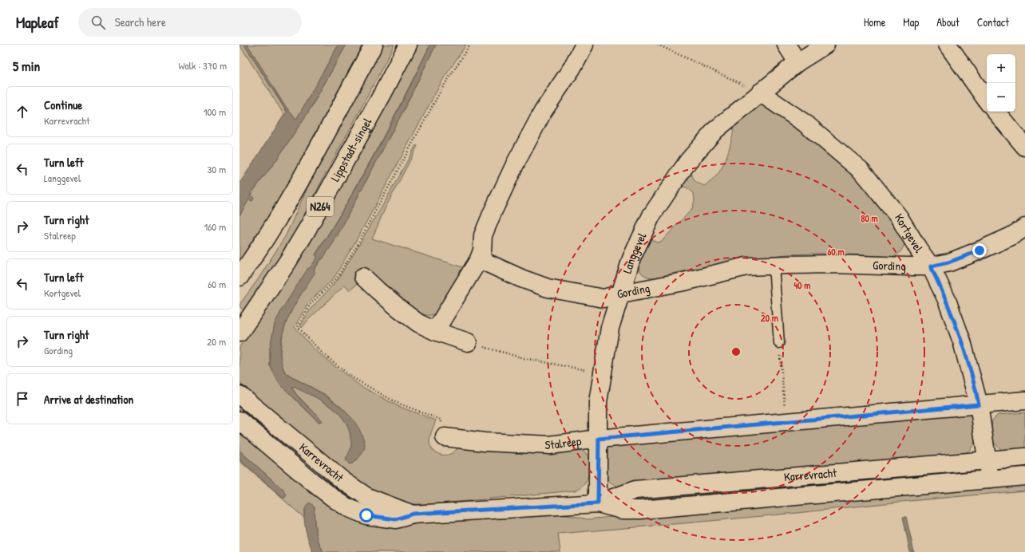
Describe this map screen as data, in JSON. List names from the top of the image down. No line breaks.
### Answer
{"streets":{"street":["Lippstadt-singel","N264","Kortgevel","Langgevel","Gording","Stalreep","Karrevracht"]},"crossings":[["Kortgevel","Langgevel"],["Kortgevel","Gording"],["Kortgevel","Stalreep"],["Kortgevel","Karrevracht"],["Langgevel","Gording"],["Langgevel","Stalreep"],["Langgevel","Karrevracht"]],"page":{"header":"Mapleaf","search":"Search here","nav":["Home","Map","About","Contact"],"heading":["5 min","Walk · 370 m"],"map_buttons":["+","−"],"list":[["Continue","Karrevracht","100 m"],["Turn left","Langgevel","30 m"],["Turn right","Stalreep","160 m"],["Turn left","Kortgevel","60 m"],["Turn right","Gording","20 m"],"Arrive at destination"]},"rings":["80 m","60 m","40 m","20 m"]}
